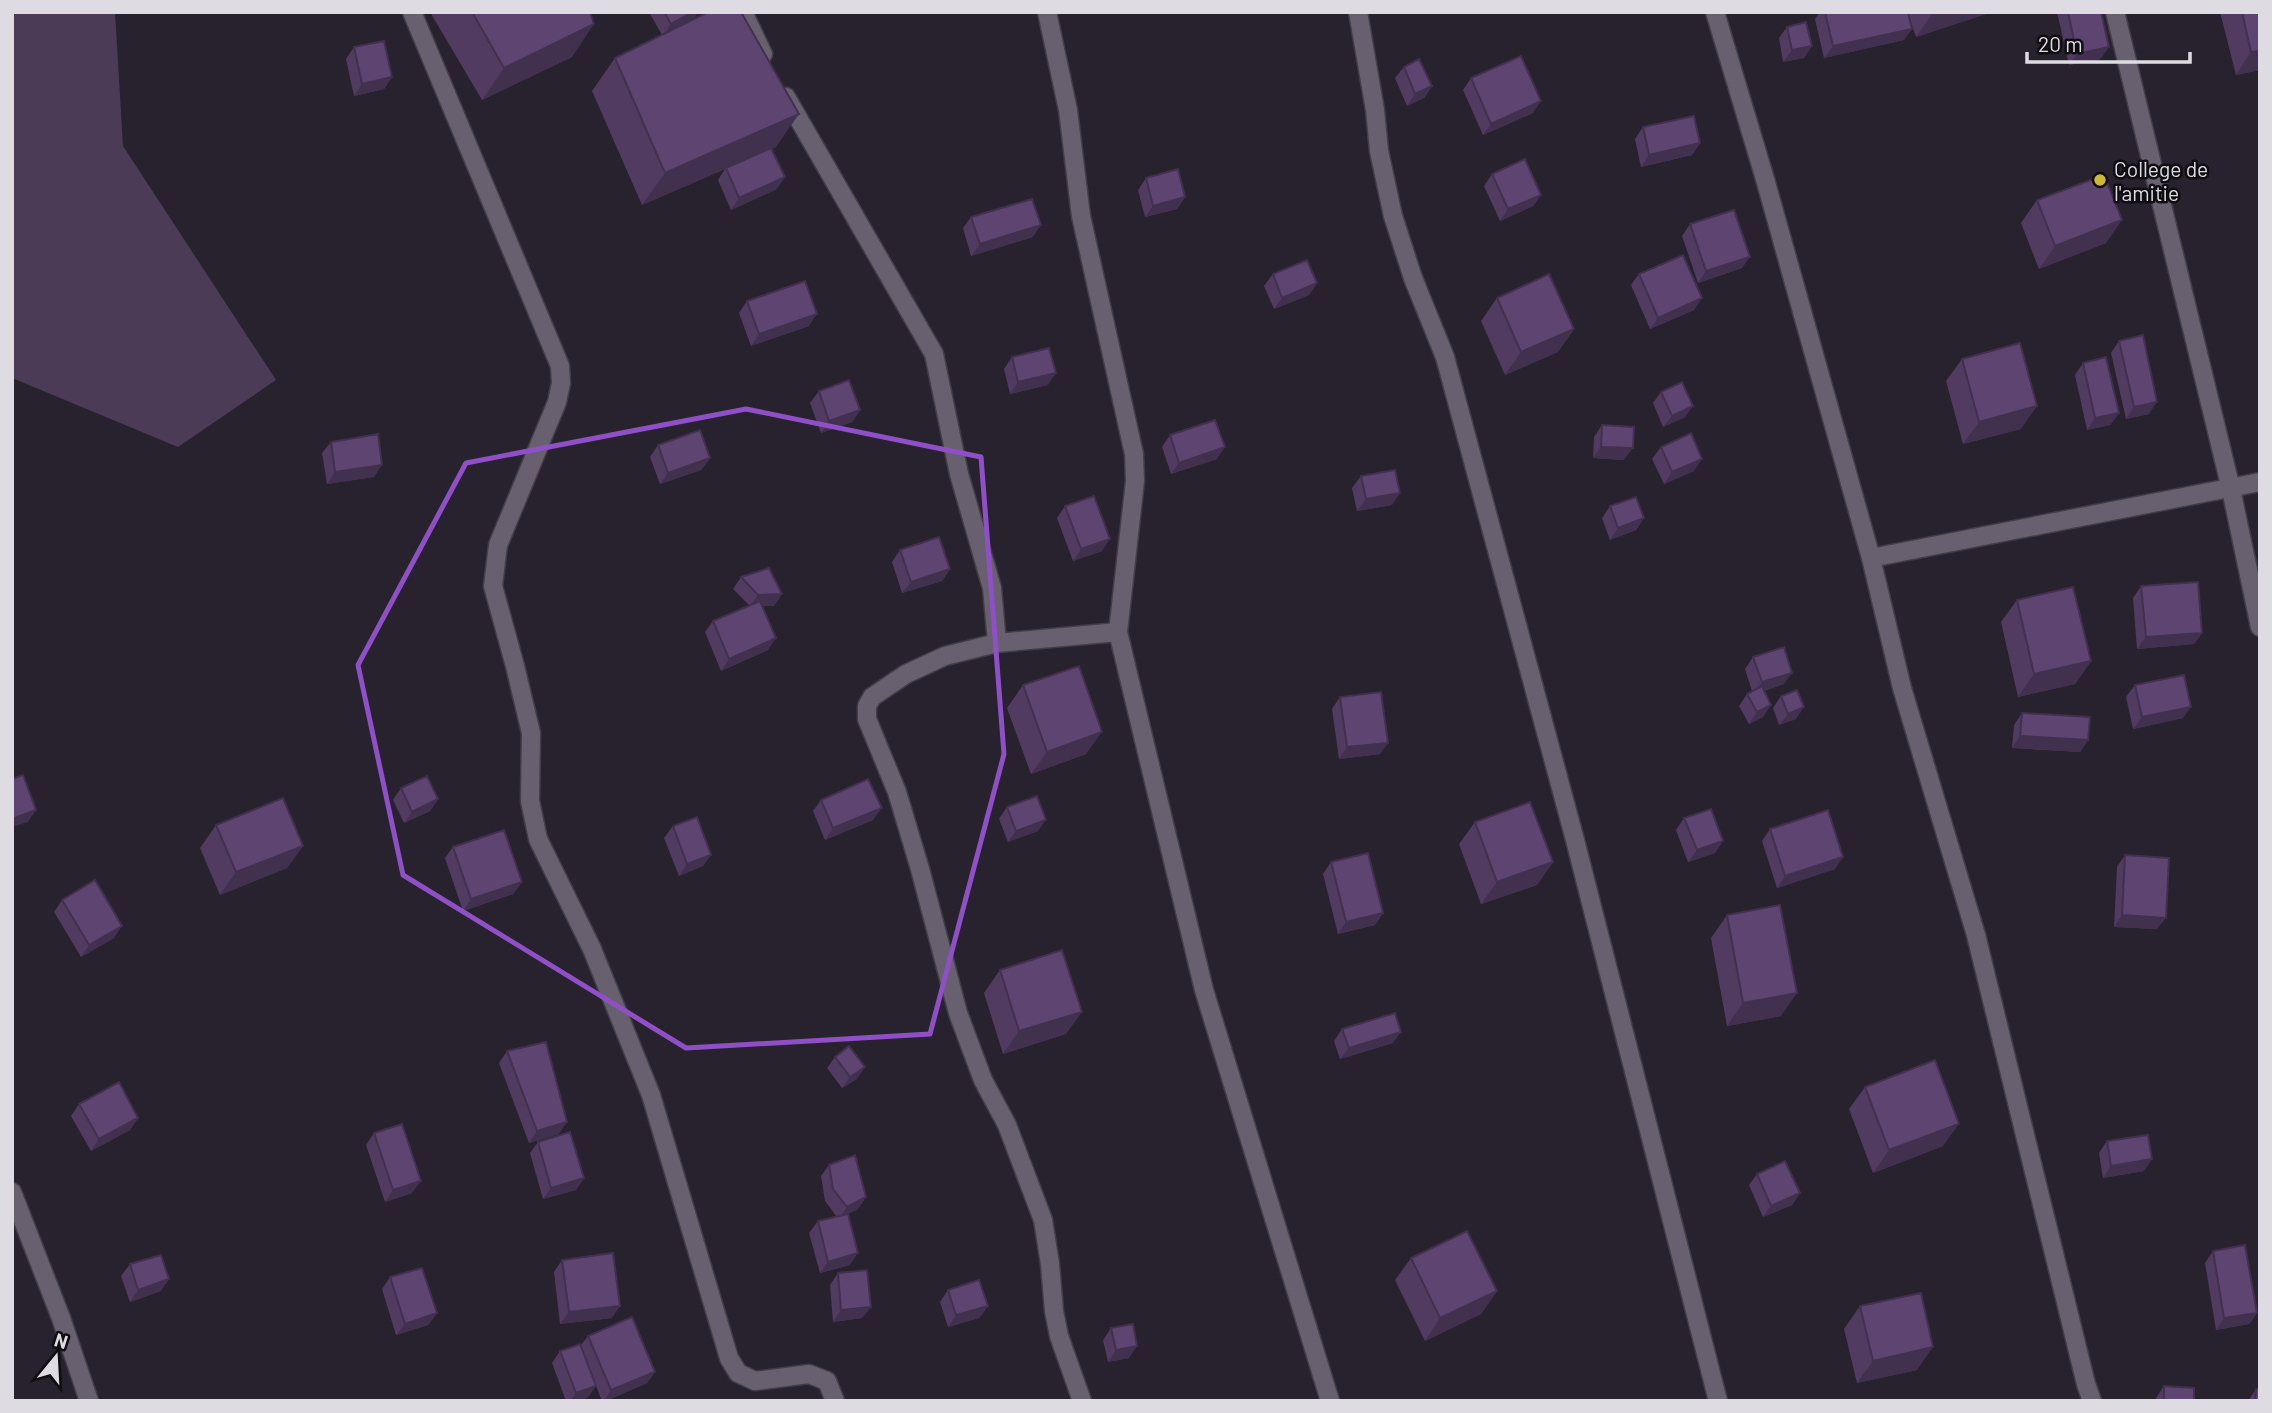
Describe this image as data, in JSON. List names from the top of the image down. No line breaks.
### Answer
{"places":["College de l'amitie"],"scale_bar":"20 m","north":"top"}
